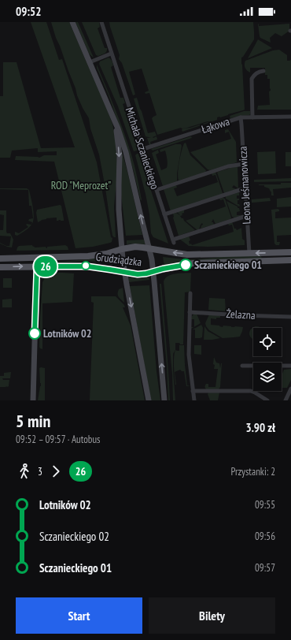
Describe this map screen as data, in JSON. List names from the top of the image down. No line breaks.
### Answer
{"streets":{"main road":["Grudziądzka"],"street":["Łąkowa","Michała Sczanieckiego","Leona Jeśmanowicza","Żelazna"]},"crossings":[["Łąkowa","Michała Sczanieckiego"],["Łąkowa","Leona Jeśmanowicza"],["Michała Sczanieckiego","Leona Jeśmanowicza"],["Leona Jeśmanowicza","Grudziądzka"]],"parks":["ROD \"Meprozet\""],"places":["Sczanieckiego 01","Lotników 02"],"lines":["bus line 26"],"page":{"status":"09:52","on_map":"26","heading":["5 min","09:52 – 09:57 · Autobus","3.90 zł"],"legs":["3","26","Przystanki: 2"],"list":[{"name":"Lotników 02","value":"09:55"},{"name":"Sczanieckiego 02","value":"09:56"},{"name":"Sczanieckiego 01","value":"09:57"}],"buttons":["Start","Bilety"]}}
